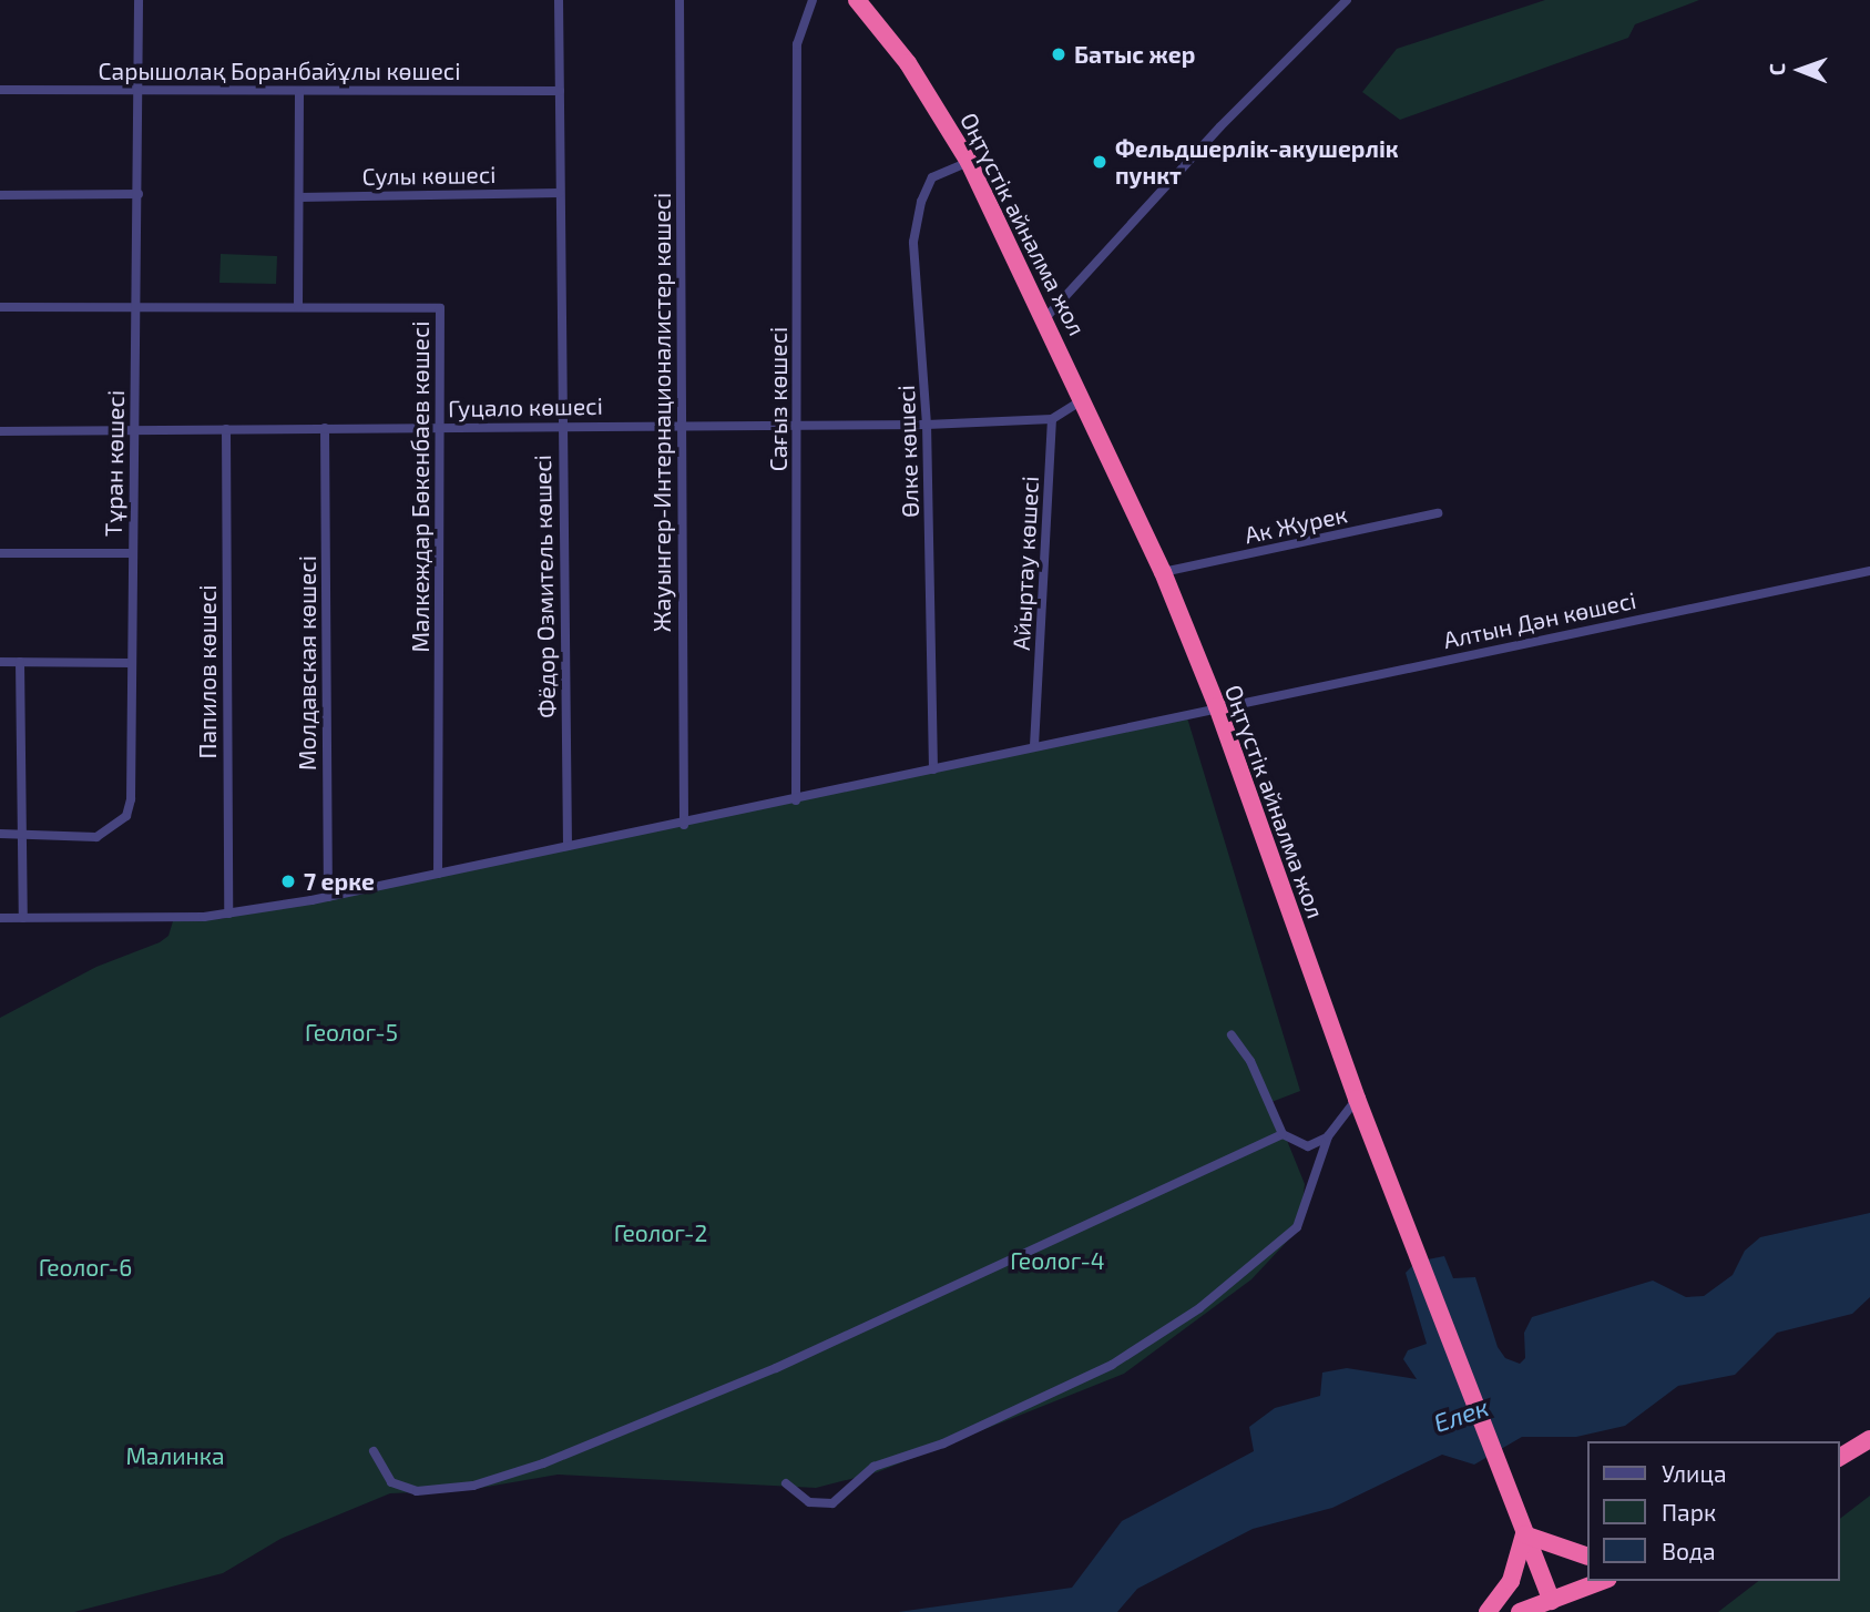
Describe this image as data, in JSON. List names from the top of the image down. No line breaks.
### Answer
{"streets":{"highway":["Оңтүстік айналма жол"],"street":["Сарышолақ Боранбайұлы көшесі","Сулы көшесі","Сағыз көшесі","Гуцало көшесі","Жауынгер-Интернационалистер көшесі","Өлке көшесі","Тұран көшесі","Малкеждар Бөкенбаев көшесі","Ак Журек","Айыртау көшесі","Фёдор Озмитель көшесі","Алтын Дән көшесі","Молдавская көшесі","Папилов көшесі"]},"crossings":[["Сарышолақ Боранбайұлы көшесі","Тұран көшесі"],["Сарышолақ Боранбайұлы көшесі","Фёдор Озмитель көшесі"],["Сулы көшесі","Фёдор Озмитель көшесі"],["Оңтүстік айналма жол","Өлке көшесі"],["Оңтүстік айналма жол","Ак Журек"],["Оңтүстік айналма жол","Алтын Дән көшесі"],["Сағыз көшесі","Гуцало көшесі"],["Сағыз көшесі","Алтын Дән көшесі"],["Гуцало көшесі","Жауынгер-Интернационалистер көшесі"],["Гуцало көшесі","Өлке көшесі"],["Гуцало көшесі","Тұран көшесі"],["Гуцало көшесі","Малкеждар Бөкенбаев көшесі"],["Гуцало көшесі","Айыртау көшесі"],["Гуцало көшесі","Фёдор Озмитель көшесі"],["Гуцало көшесі","Молдавская көшесі"],["Гуцало көшесі","Папилов көшесі"],["Жауынгер-Интернационалистер көшесі","Алтын Дән көшесі"],["Өлке көшесі","Алтын Дән көшесі"],["Тұран көшесі","Малкеждар Бөкенбаев көшесі"],["Малкеждар Бөкенбаев көшесі","Алтын Дән көшесі"],["Айыртау көшесі","Алтын Дән көшесі"],["Фёдор Озмитель көшесі","Алтын Дән көшесі"],["Алтын Дән көшесі","Молдавская көшесі"],["Алтын Дән көшесі","Папилов көшесі"]],"water":["Елек"],"parks":["Геолог-5","Геолог-2","Геолог-4","Геолог-6","Малинка"],"places":["Батыс жер","Фельдшерлік-акушерлік пункт","7 ерке"],"legend":["Улица","Парк","Вода"],"north":"left"}
